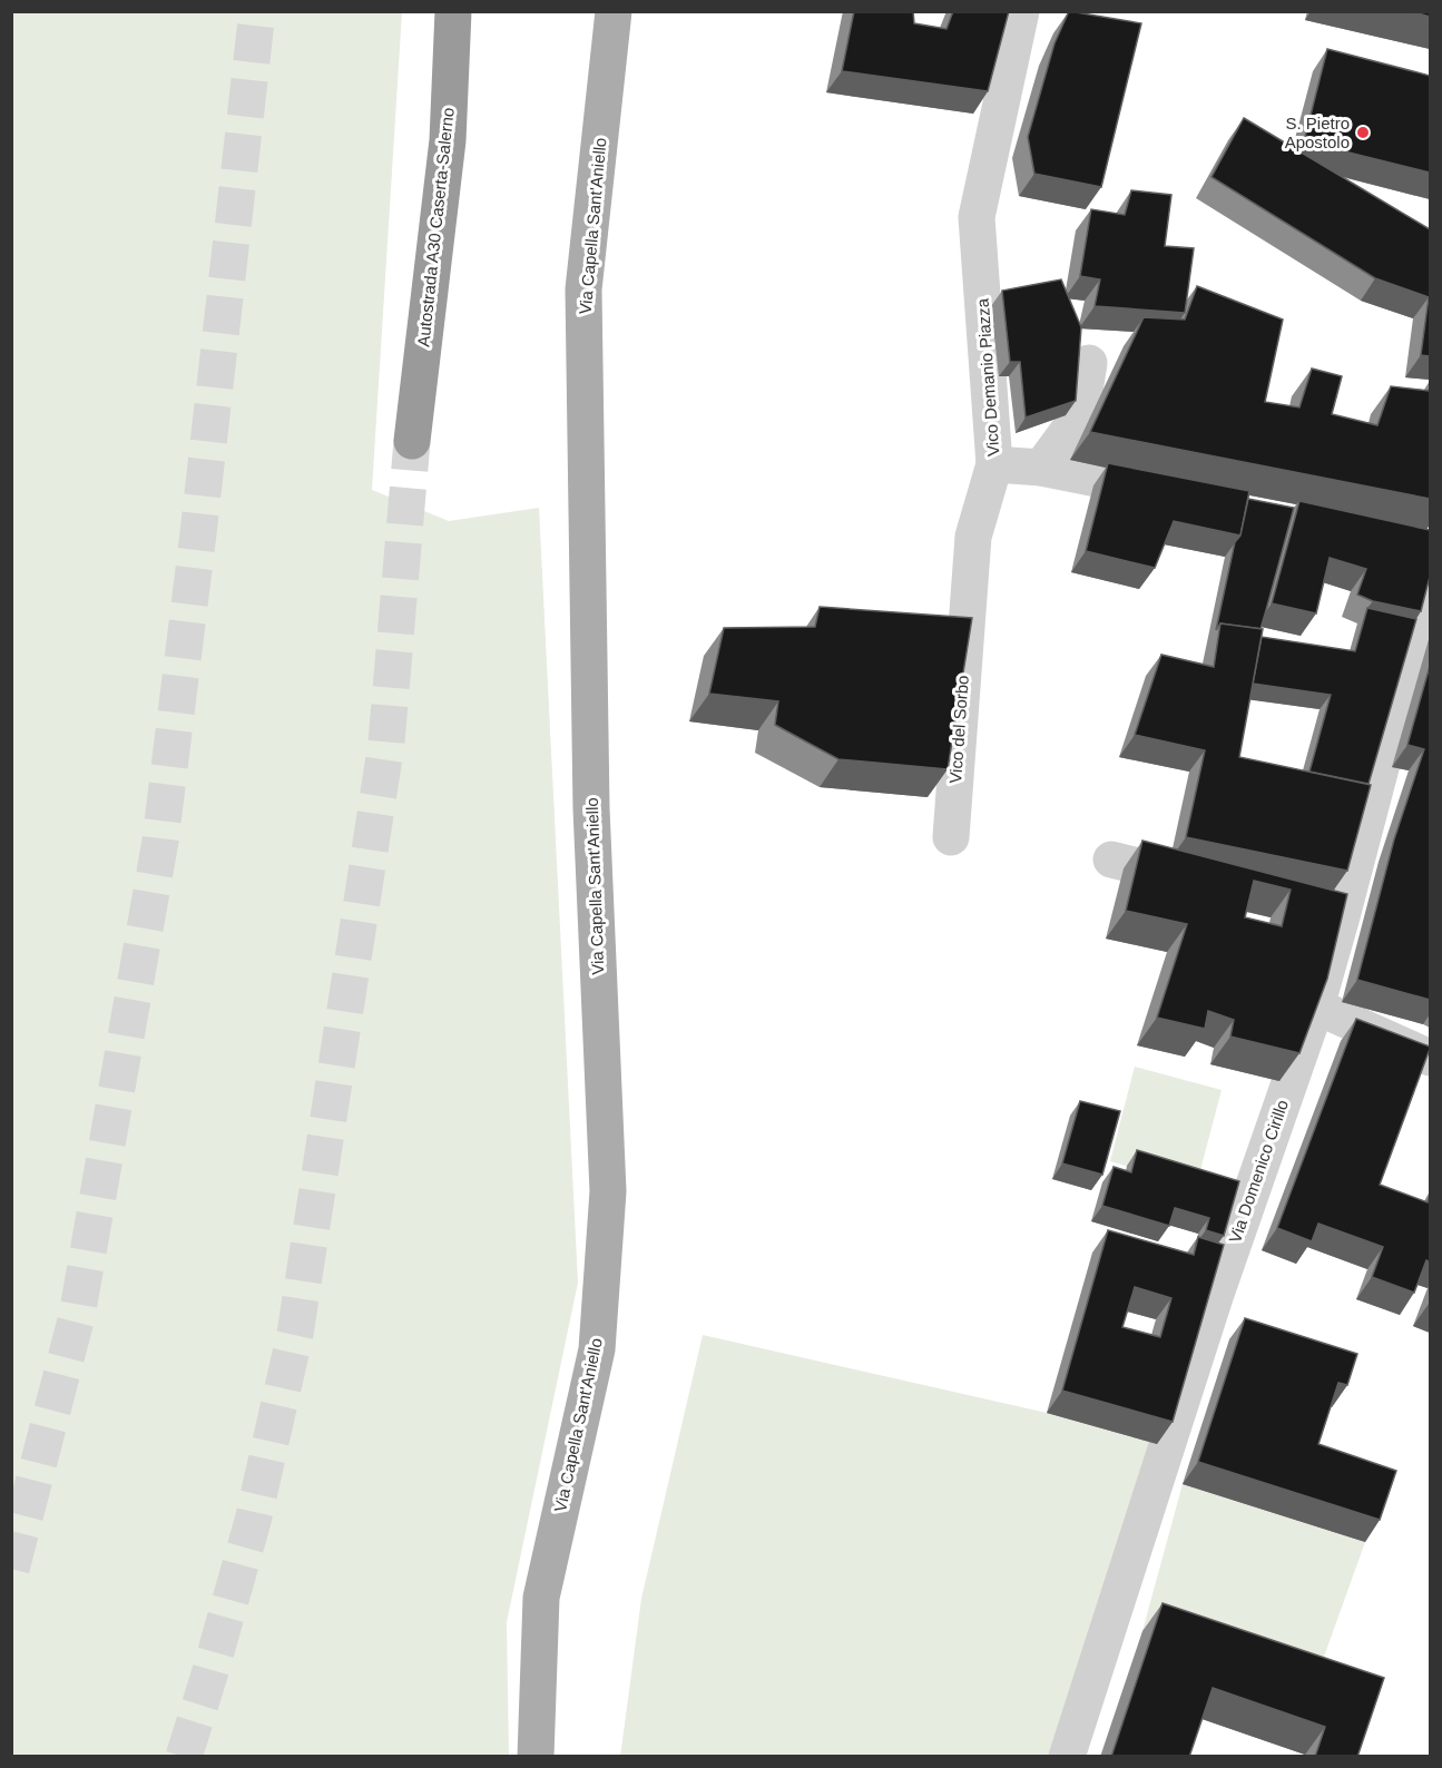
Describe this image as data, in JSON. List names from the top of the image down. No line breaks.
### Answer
{"streets":{"highway":["Autostrada A30 Caserta-Salerno"],"main road":["Via Capella Sant'Aniello"],"street":["Vico Demanio Piazza","Vico del Sorbo","Via Domenico Cirillo"]},"crossings":[["Vico Demanio Piazza","Vico del Sorbo"]],"places":["S. Pietro Apostolo"]}
